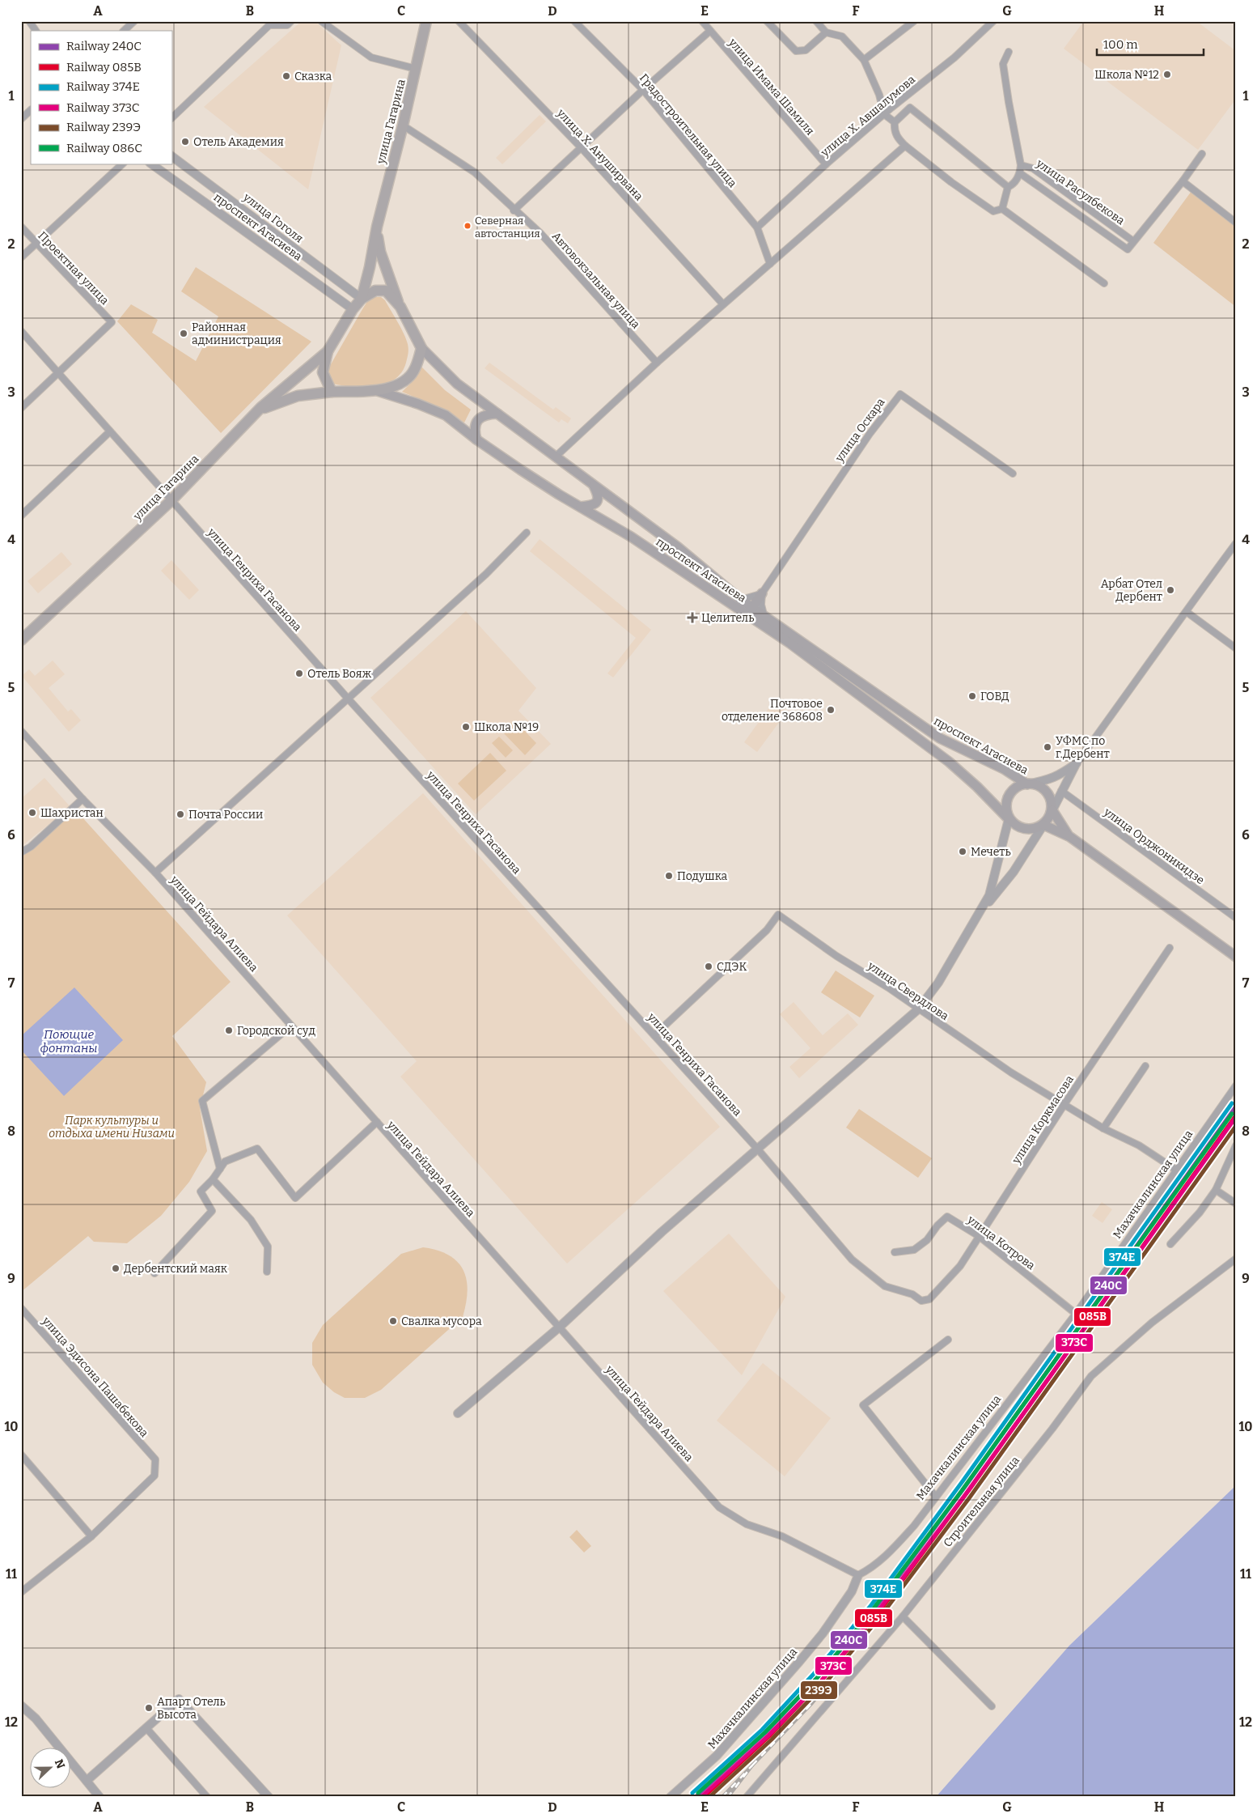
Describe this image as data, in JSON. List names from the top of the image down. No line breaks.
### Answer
{"streets":{"main road":["улица Гагарина","проспект Агасиева","улица Оскара"],"street":["улица Имама Шамиля","улица Х. Авшалумова","Градостроительная улица","улица Х. Ануширвана","улица Расулбекова","улица Гоголя","Проектная улица","Автовокзальная улица","улица Генриха Гасанова","улица Орджоникидзе","улица Гейдара Алиева","улица Свердлова","улица Коркмасова","Махачкалинская улица","улица Котрова","улица Эдисона Пашабекова","Строительная улица"]},"crossings":[["улица Имама Шамиля","улица Х. Авшалумова"],["улица Х. Авшалумова","Градостроительная улица"],["улица Гагарина","улица Гоголя"],["улица Гагарина","проспект Агасиева"],["улица Гагарина","Автовокзальная улица"],["улица Гагарина","улица Генриха Гасанова"],["улица Гоголя","проспект Агасиева"],["проспект Агасиева","улица Оскара"],["Проектная улица","улица Генриха Гасанова"],["улица Генриха Гасанова","улица Свердлова"],["улица Генриха Гасанова","улица Коркмасова"],["улица Гейдара Алиева","Махачкалинская улица"],["улица Свердлова","улица Коркмасова"],["улица Свердлова","Махачкалинская улица"],["улица Коркмасова","улица Котрова"],["Махачкалинская улица","улица Котрова"]],"water":["Поющие фонтаны"],"parks":["Парк культуры и отдыха имени Низами"],"places":{"other":["Школа №12","Сказка","Отель Академия","Северная автостанция","Районная администрация","Арбат Отел Дербент","Отель Вояж","ГОВД","Почтовое отделение 368608","Школа №19","УФМС по г.Дербент","Шахристан","Почта России","Мечеть","Подушка","СДЭК","Городской суд","Дербентский маяк","Свалка мусора","Апарт Отель Высота"],"health":["Целитель"]},"lines":["rail line 374Е","rail line 240С","rail line 086С","rail line 085В","rail line 373C","rail line 239Э"],"legend":["Railway 240С","Railway 085В","Railway 374Е","Railway 373C","Railway 239Э","Railway 086С"],"scale_bar":"100 m","north":"right","grid":{"columns":["A","B","C","D","E","F","G","H"],"rows":["1","2","3","4","5","6","7","8","9","10","11","12"]}}
